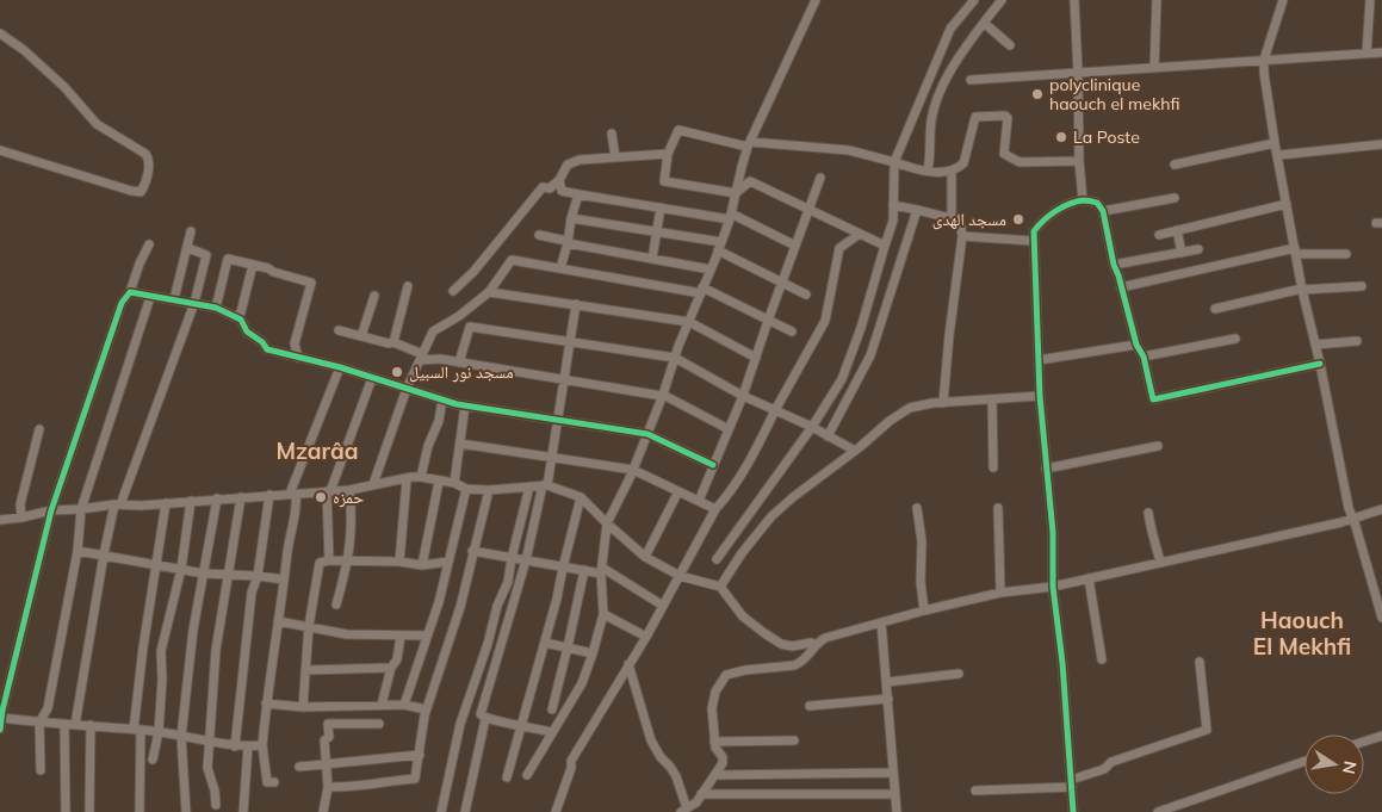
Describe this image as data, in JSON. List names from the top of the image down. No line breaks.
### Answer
{"districts":["Mzarâa","Haouch El Mekhfi"],"places":["polyclinique haouch el mekhfi","La Poste","مسجد الهدى","مسجد نور السبيل","حمزه"],"north":"right"}
